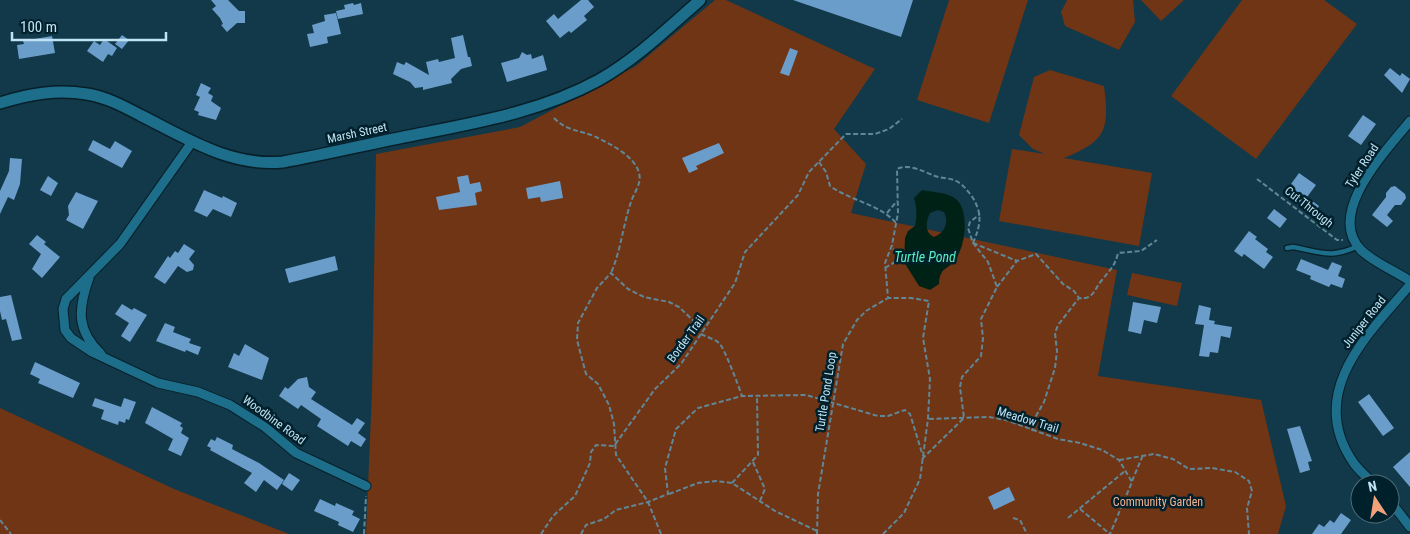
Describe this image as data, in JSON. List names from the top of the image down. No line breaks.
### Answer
{"streets":{"street":["Marsh Street","Tyler Road","Juniper Road","Woodbine Road"],"path":["Cut Through","Border Trail","Turtle Pond Loop","Meadow Trail"]},"crossings":[["Marsh Street","Woodbine Road"],["Tyler Road","Cut Through"]],"water":["Turtle Pond"],"parks":["Community Garden"],"scale_bar":"100 m","north":"top"}
